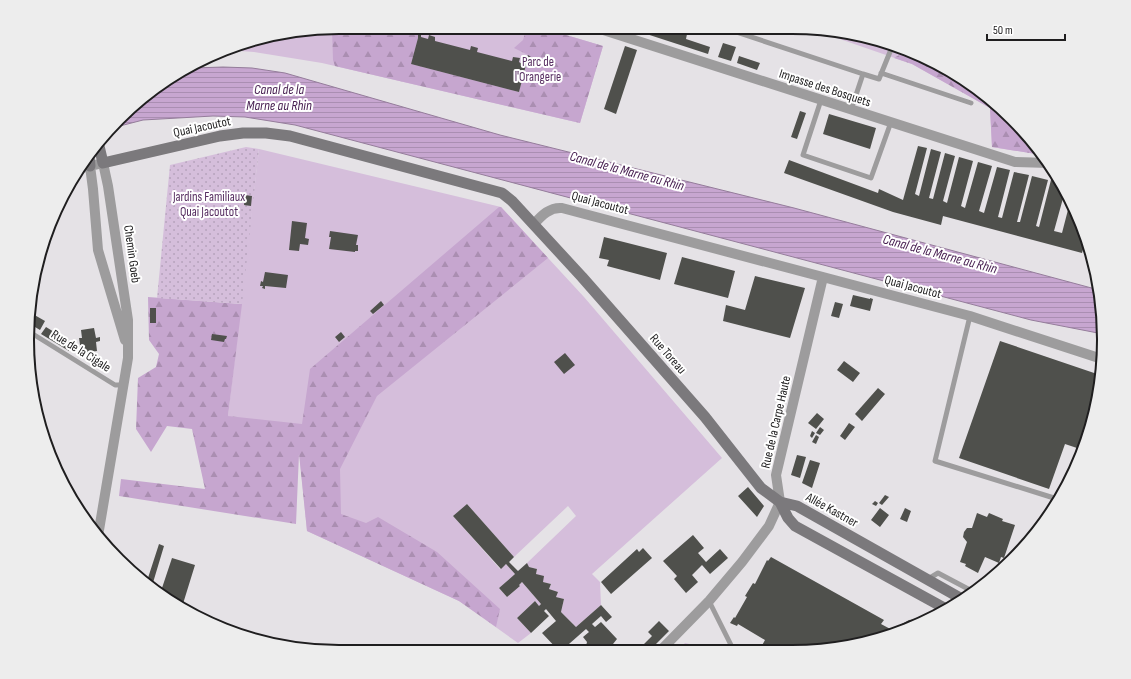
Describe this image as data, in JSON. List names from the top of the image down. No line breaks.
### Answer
{"streets":{"main road":["Quai Jacoutot","Rue Toreau","Allée Kastner"],"street":["Impasse des Bosquets","Chemin Goeb","Rue de la Carpe Haute"],"lane":["Rue de la Cigale"]},"crossings":[["Quai Jacoutot","Chemin Goeb"],["Quai Jacoutot","Rue Toreau"],["Quai Jacoutot","Rue de la Carpe Haute"],["Chemin Goeb","Rue de la Cigale"],["Rue Toreau","Rue de la Carpe Haute"],["Rue Toreau","Allée Kastner"],["Rue de la Carpe Haute","Allée Kastner"]],"water":["Canal de la Marne au Rhin"],"parks":["Parc de l'Orangerie","Jardins Familiaux Quai Jacoutot"],"scale_bar":"50 m"}
